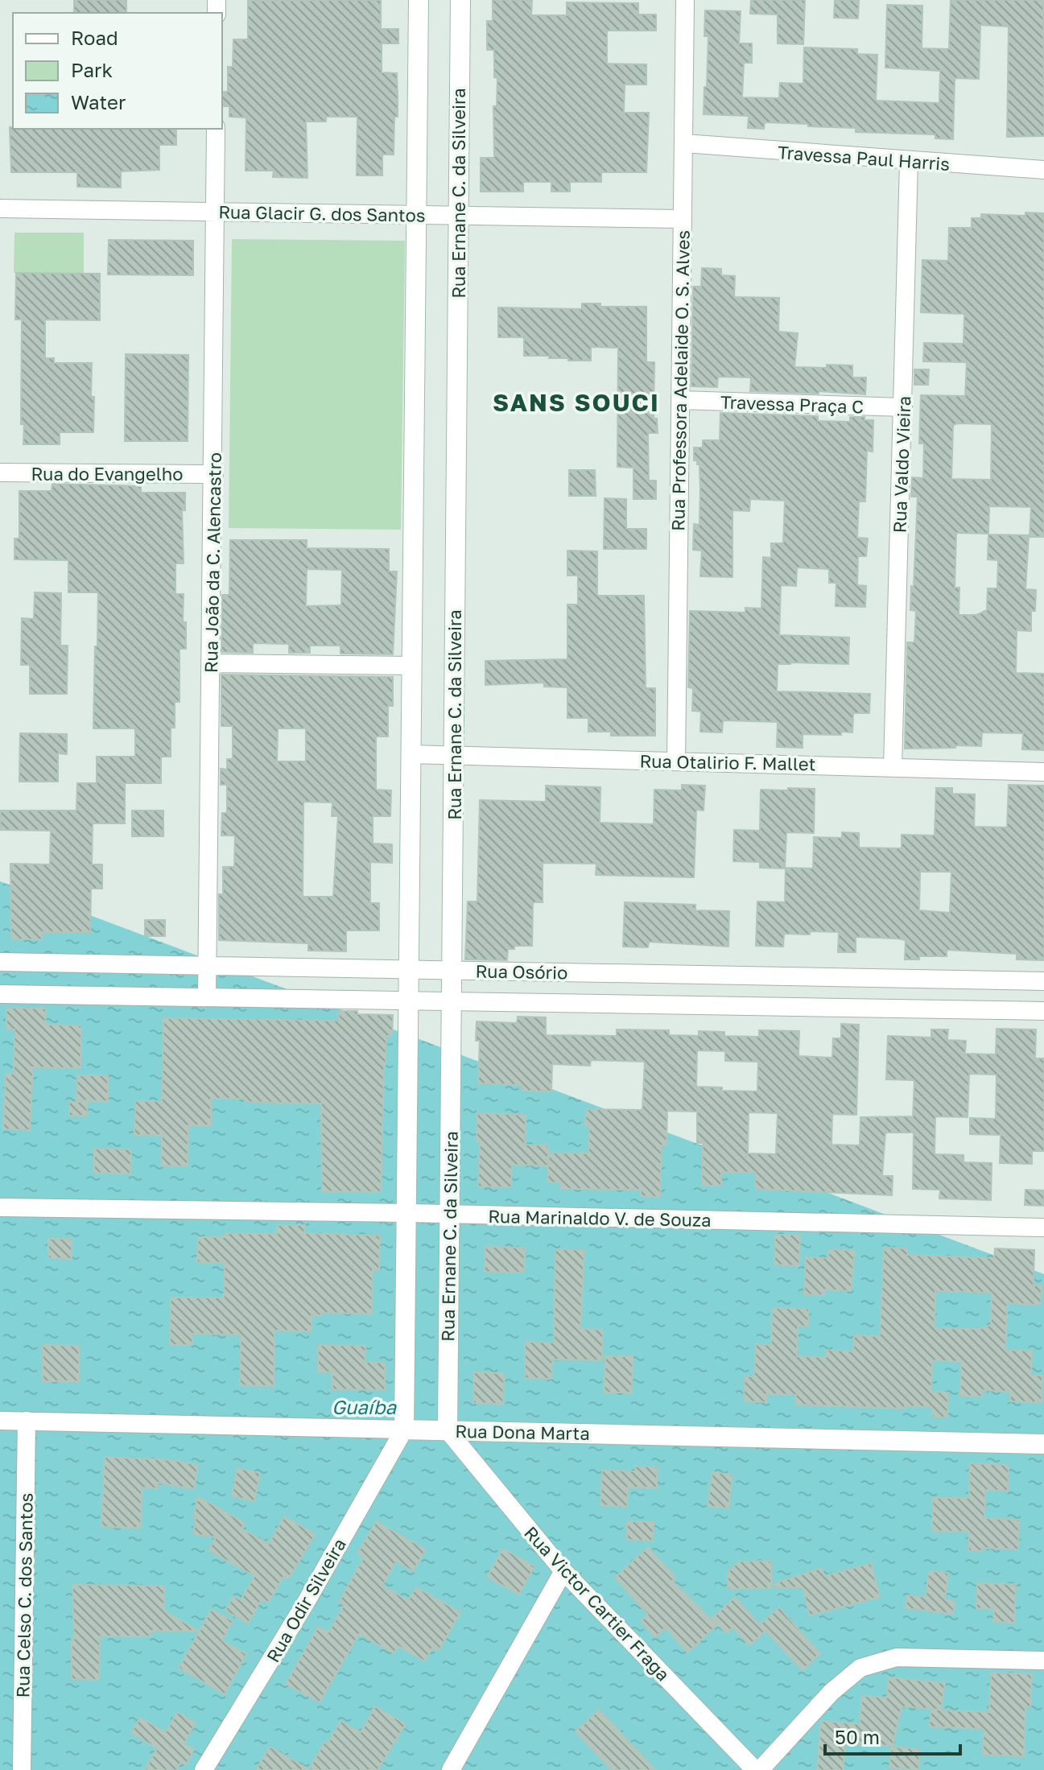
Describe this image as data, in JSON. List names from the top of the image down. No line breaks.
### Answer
{"streets":{"street":["Travessa Paul Harris","Rua Ernane C. da Silveira","Rua Glacir G. dos Santos","Rua Professora Adelaide O. S. Alves","Travessa Praça C","Rua Valdo Vieira","Rua do Evangelho","Rua João da C. Alencastro","Rua Otalirio F. Mallet","Rua Osório","Rua Marinaldo V. de Souza","Rua Dona Marta","Rua Celso C. dos Santos","Rua Odir Silveira","Rua Victor Cartier Fraga"]},"crossings":[["Travessa Paul Harris","Rua Professora Adelaide O. S. Alves"],["Travessa Paul Harris","Rua Valdo Vieira"],["Rua Ernane C. da Silveira","Rua Glacir G. dos Santos"],["Rua Ernane C. da Silveira","Rua Otalirio F. Mallet"],["Rua Ernane C. da Silveira","Rua Osório"],["Rua Ernane C. da Silveira","Rua Marinaldo V. de Souza"],["Rua Ernane C. da Silveira","Rua Dona Marta"],["Rua Ernane C. da Silveira","Rua Victor Cartier Fraga"],["Rua Glacir G. dos Santos","Rua Professora Adelaide O. S. Alves"],["Rua Glacir G. dos Santos","Rua João da C. Alencastro"],["Rua Professora Adelaide O. S. Alves","Travessa Praça C"],["Rua Professora Adelaide O. S. Alves","Rua Otalirio F. Mallet"],["Travessa Praça C","Rua Valdo Vieira"],["Rua Valdo Vieira","Rua Otalirio F. Mallet"],["Rua do Evangelho","Rua João da C. Alencastro"],["Rua João da C. Alencastro","Rua Osório"],["Rua Dona Marta","Rua Celso C. dos Santos"],["Rua Dona Marta","Rua Odir Silveira"],["Rua Dona Marta","Rua Victor Cartier Fraga"]],"districts":["SANS SOUCI"],"water":["Guaíba"],"legend":["Road","Park","Water"],"scale_bar":"50 m"}
